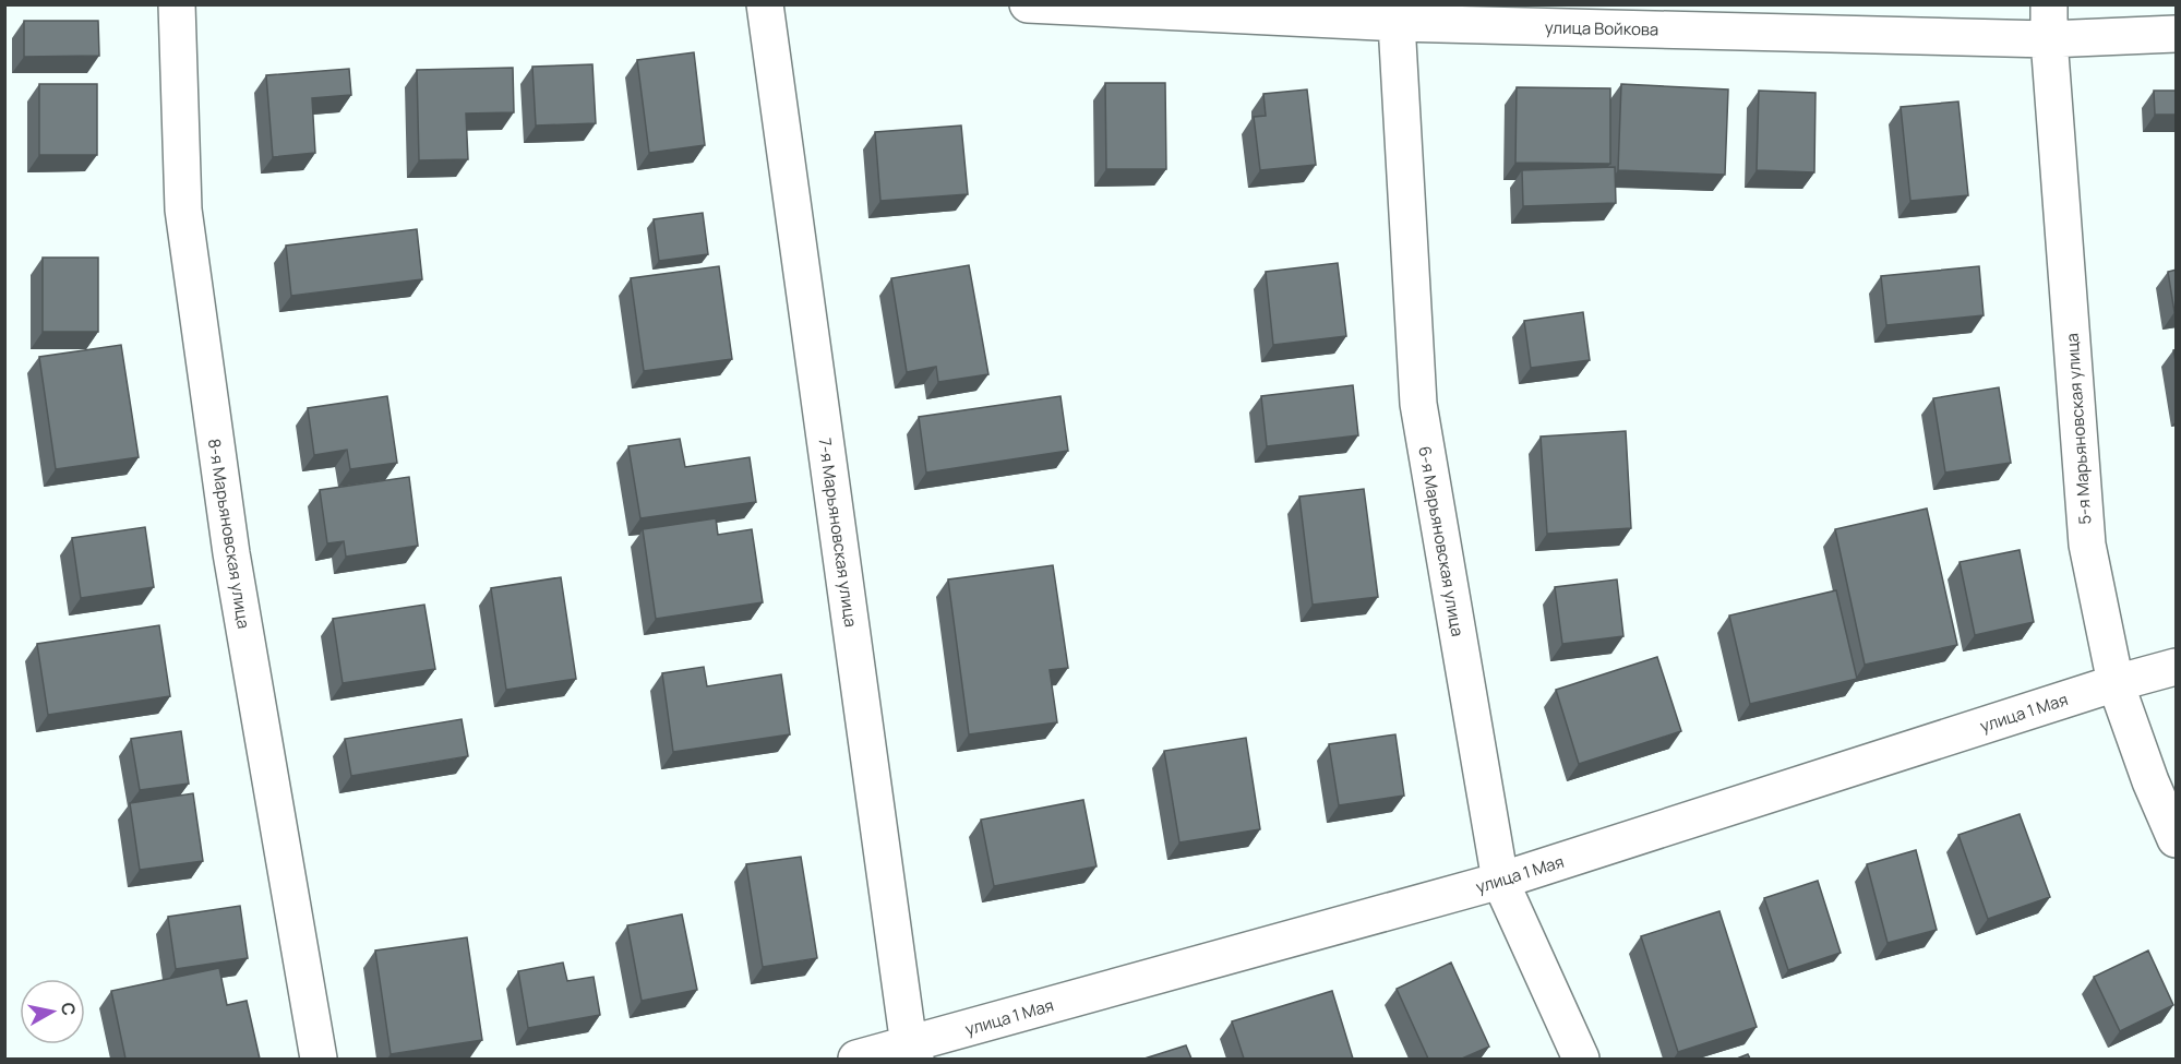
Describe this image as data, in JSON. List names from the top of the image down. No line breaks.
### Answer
{"streets":{"street":["улица Войкова","5-я Марьяновская улица","7-я Марьяновская улица","8-я Марьяновская улица","6-я Марьяновская улица","улица 1 Мая"]},"crossings":[["улица Войкова","5-я Марьяновская улица"],["улица Войкова","6-я Марьяновская улица"],["5-я Марьяновская улица","улица 1 Мая"],["7-я Марьяновская улица","улица 1 Мая"],["6-я Марьяновская улица","улица 1 Мая"]],"north":"right"}
